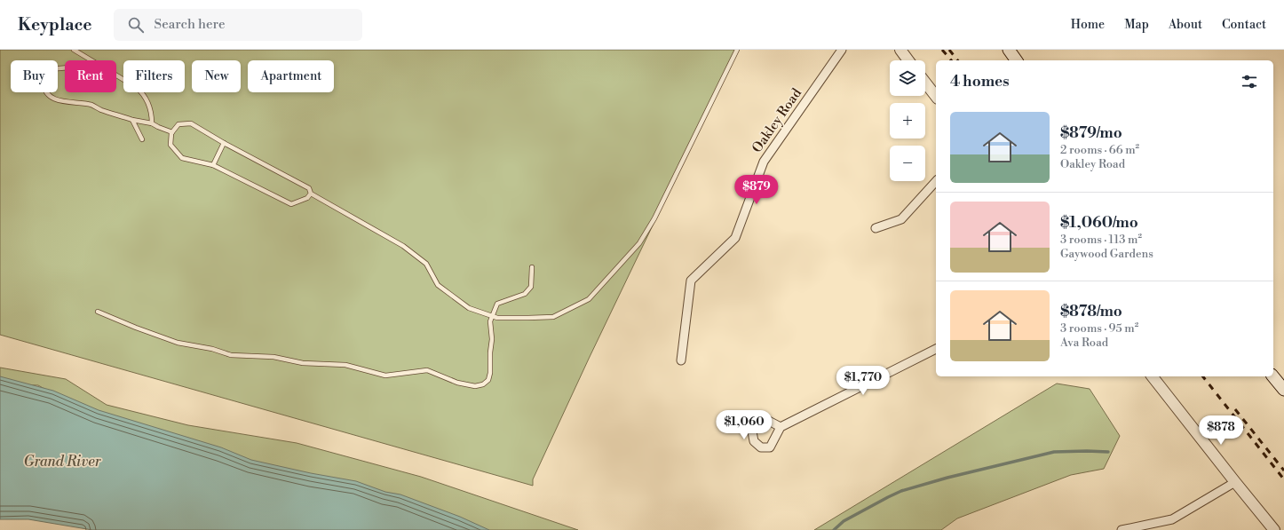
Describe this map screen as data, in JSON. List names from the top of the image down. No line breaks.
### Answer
{"streets":{"street":["Oakley Road"]},"water":["Grand River"],"page":{"header":"Keyplace","search":"Search here","nav":["Home","Map","About","Contact"],"map_buttons":["+","−"],"chip":["Buy","Rent","Filters","New","Apartment"],"heading":"4 homes","list":[{"name":"$879/mo","note":"2 rooms · 66 m² · Oakley Road"},{"name":"$1,060/mo","note":"3 rooms · 113 m² · Gaywood Gardens"},{"name":"$878/mo","note":"3 rooms · 95 m² · Ava Road"}],"price":["$879","$1,770","$1,060","$878"]}}
